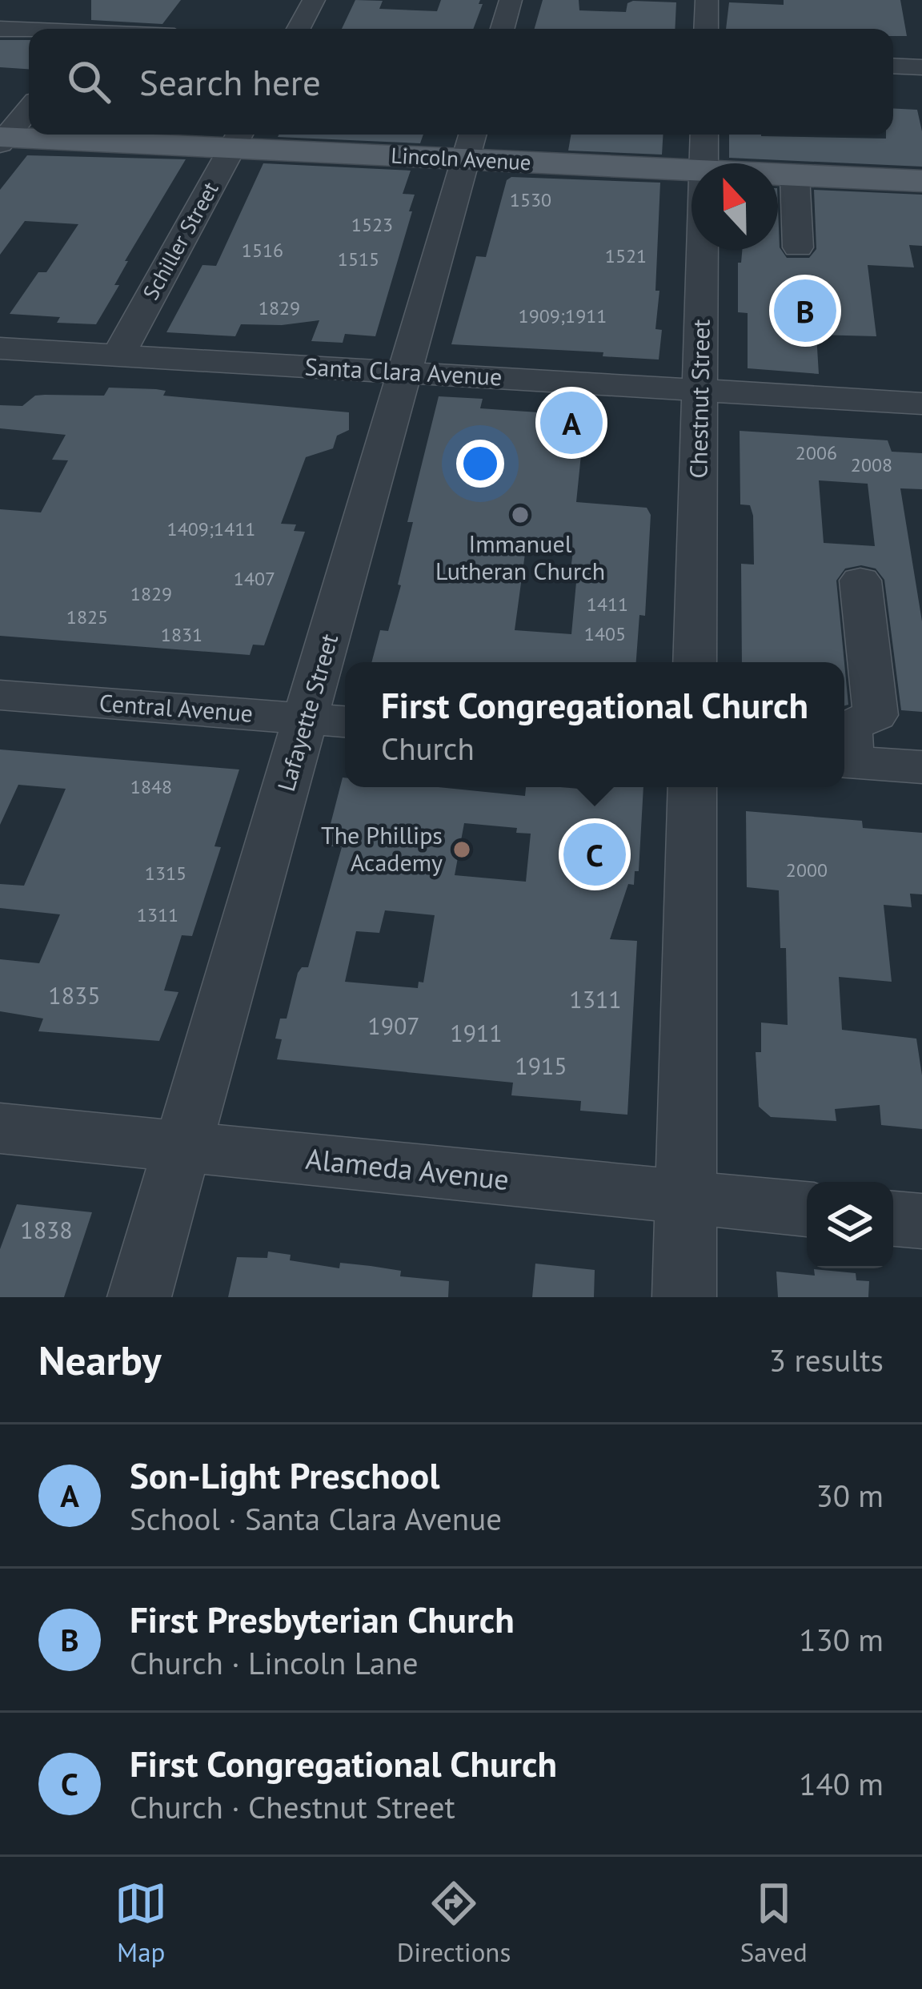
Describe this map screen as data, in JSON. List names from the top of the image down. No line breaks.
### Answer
{"streets":{"main road":["Lincoln Avenue"],"street":["Schiller Street","Santa Clara Avenue","Chestnut Street","Central Avenue","Lafayette Street","Alameda Avenue"]},"crossings":[["Lincoln Avenue","Schiller Street"],["Lincoln Avenue","Lafayette Street"],["Schiller Street","Santa Clara Avenue"],["Santa Clara Avenue","Chestnut Street"],["Santa Clara Avenue","Lafayette Street"],["Central Avenue","Lafayette Street"],["Lafayette Street","Alameda Avenue"]],"places":["Immanuel Lutheran Church","The Phillips Academy"],"house_numbers":["1530","1523","1516","1521","1515","1829","1909;1911","2006","2008","1409;1411","1407","1829","1411","1825","1405","1831","1848","2000","1315","1311","1835","1311","1907","1911","1915","1838"],"north":"top","page":{"search":"Search here","pins":["B","A","C"],"popup":["First Congregational Church","Church"],"heading":["Nearby","3 results"],"list":[{"mark":"A","name":"Son-Light Preschool","note":"School · Santa Clara Avenue","value":"30 m"},{"mark":"B","name":"First Presbyterian Church","note":"Church · Lincoln Lane","value":"130 m"},{"mark":"C","name":"First Congregational Church","note":"Church · Chestnut Street","value":"140 m"}],"nav":["Map","Directions","Saved"]}}
